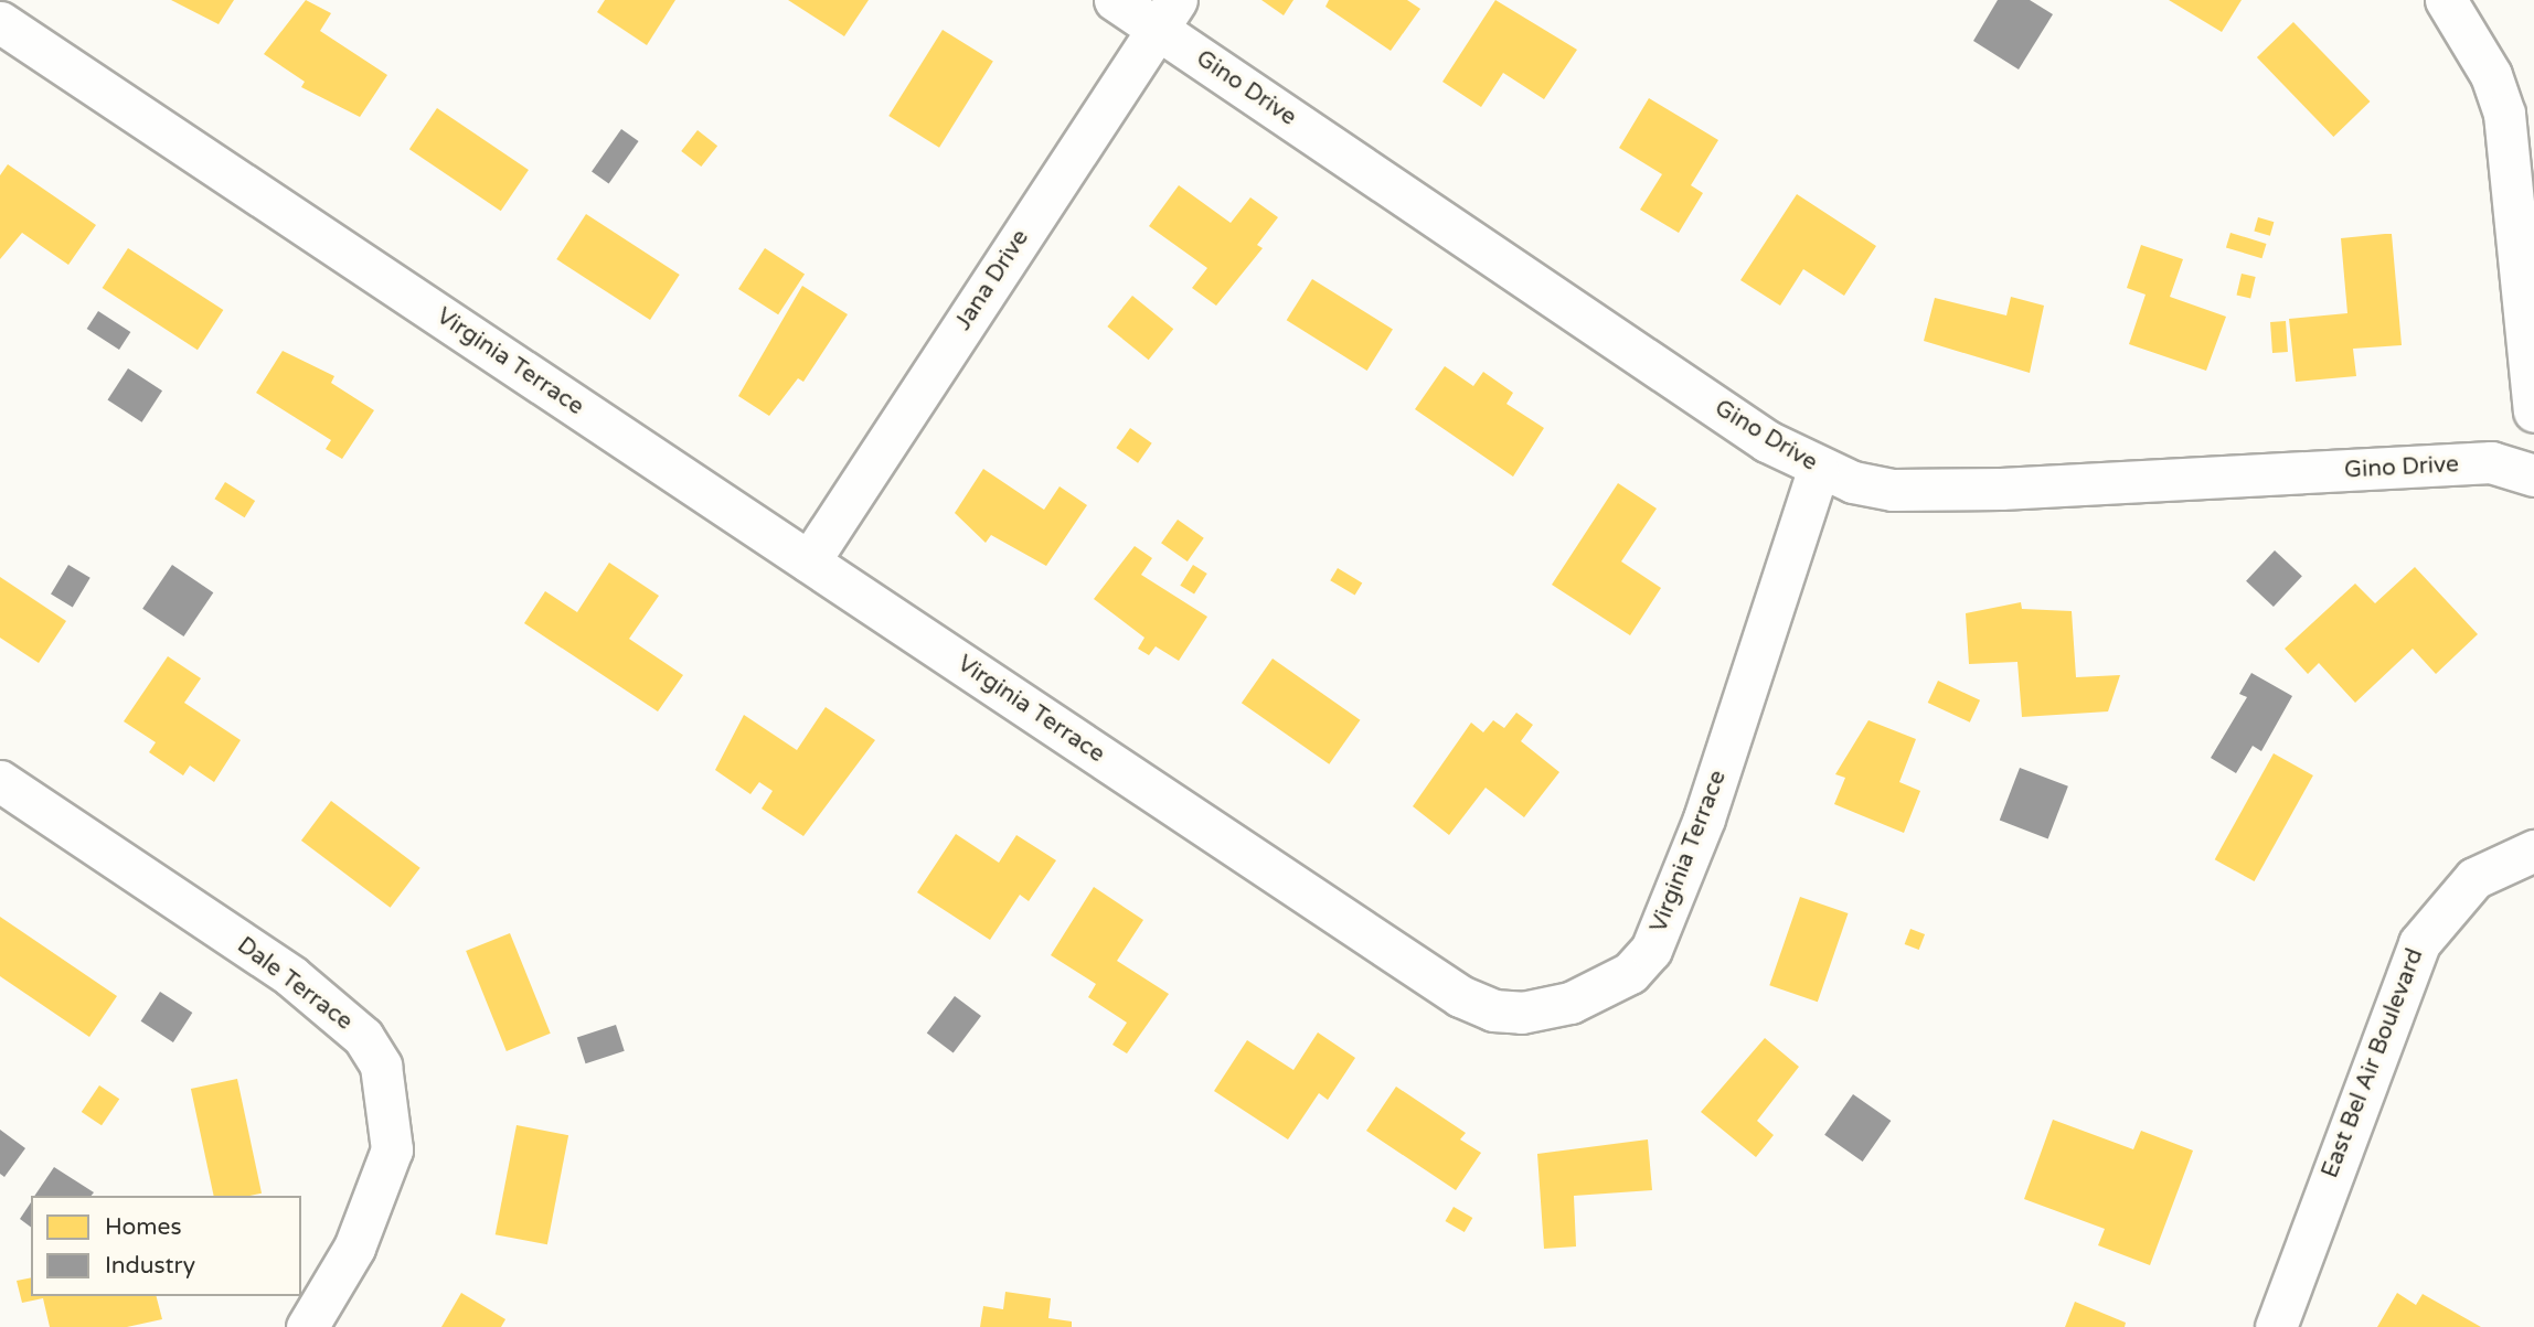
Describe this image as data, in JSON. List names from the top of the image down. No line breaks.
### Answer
{"streets":{"street":["Gino Drive","Jana Drive","Virginia Terrace","Dale Terrace","East Bel Air Boulevard"]},"crossings":[["Gino Drive","Jana Drive"],["Gino Drive","Virginia Terrace"],["Jana Drive","Virginia Terrace"]],"legend":["Homes","Industry"]}
